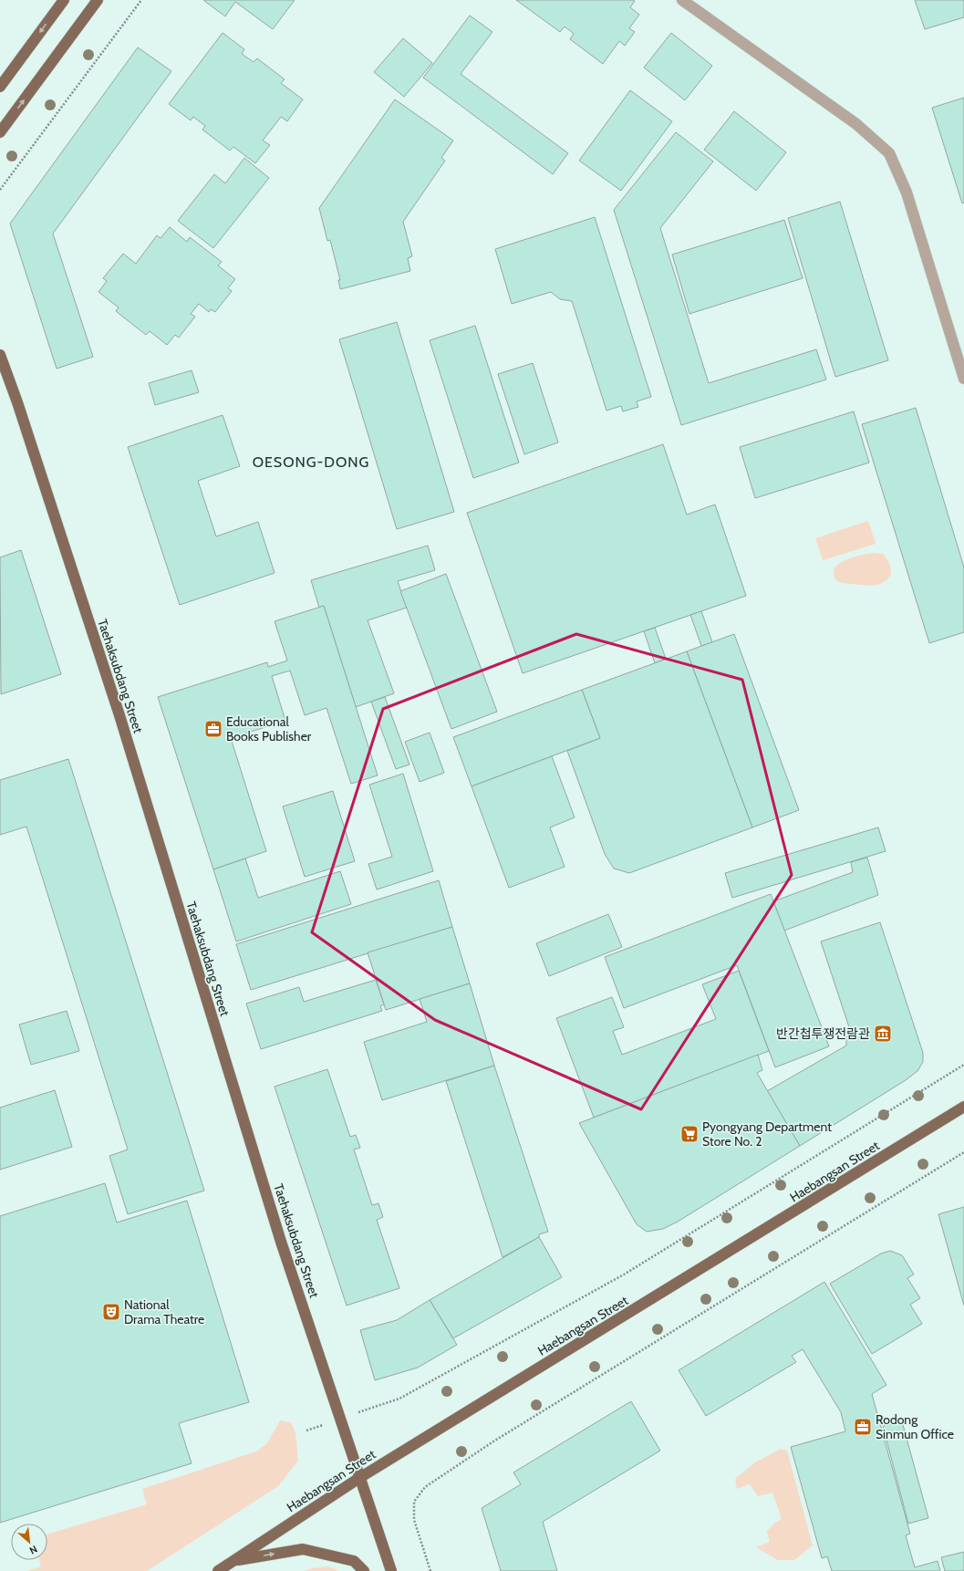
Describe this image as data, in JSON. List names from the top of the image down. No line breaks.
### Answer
{"streets":{"main road":["Taehaksubdang Street","Haebangsan Street"]},"crossings":[["Taehaksubdang Street","Haebangsan Street"]],"districts":["OESONG-DONG"],"places":{"office":["Educational Books Publisher","Rodong Sinmun Office"],"museum":["반간첩투쟁전람관"],"supermarket":["Pyongyang Department Store No. 2"],"theatre":["National Drama Theatre"]},"north":"bottom right"}
